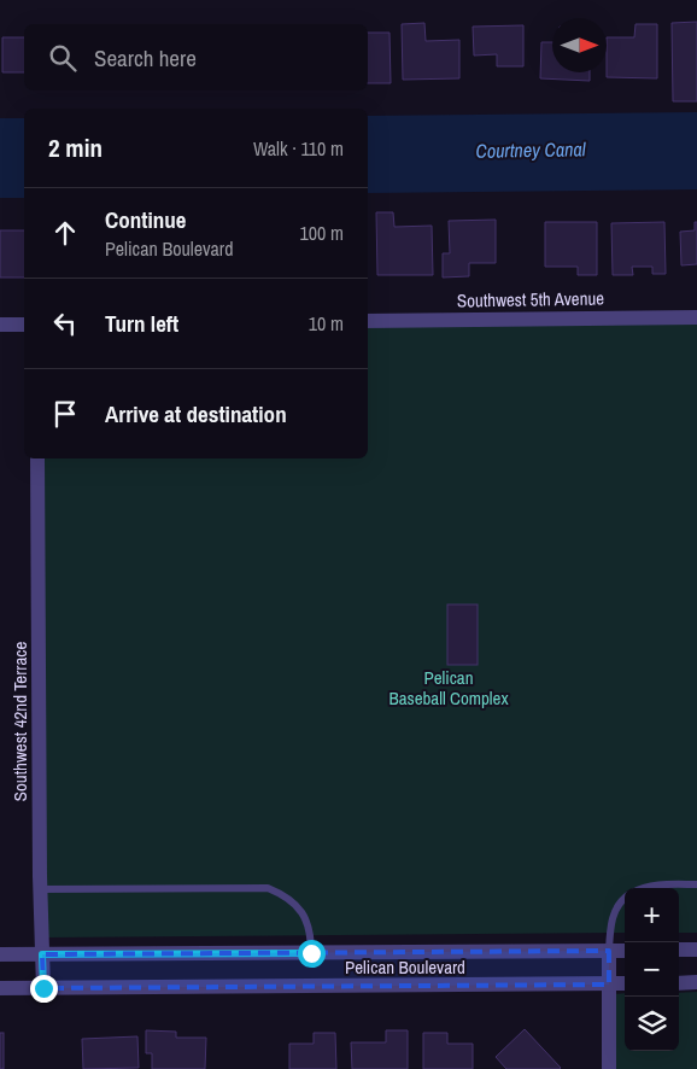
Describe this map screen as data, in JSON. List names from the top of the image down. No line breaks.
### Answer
{"streets":{"street":["Southwest 5th Avenue","Southwest 42nd Terrace","Pelican Boulevard"]},"crossings":[["Southwest 42nd Terrace","Pelican Boulevard"]],"water":["Courtney Canal"],"parks":["Pelican Baseball Complex"],"north":"right","page":{"search":"Search here","heading":["2 min","Walk · 110 m"],"list":[["Continue","Pelican Boulevard","100 m"],["Turn left","10 m"],"Arrive at destination"],"map_buttons":["+","−"]}}
